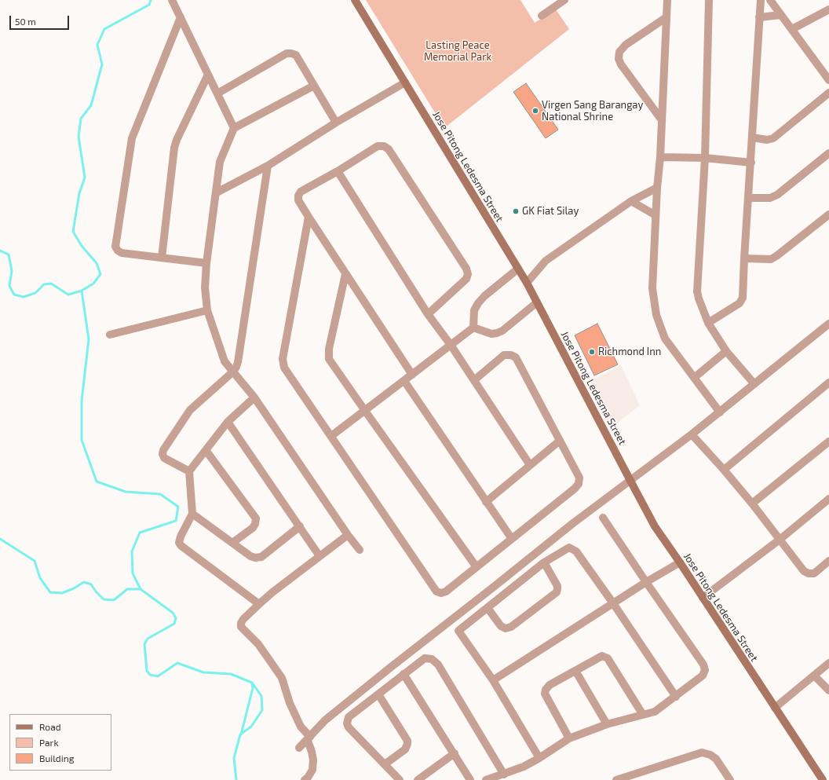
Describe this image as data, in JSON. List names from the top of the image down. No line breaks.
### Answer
{"streets":{"main road":["Jose Pitong Ledesma Street"]},"parks":["Lasting Peace Memorial Park"],"places":["Virgen Sang Barangay National Shrine","GK Fiat Silay","Richmond Inn"],"legend":["Road","Park","Building"],"scale_bar":"50 m"}
